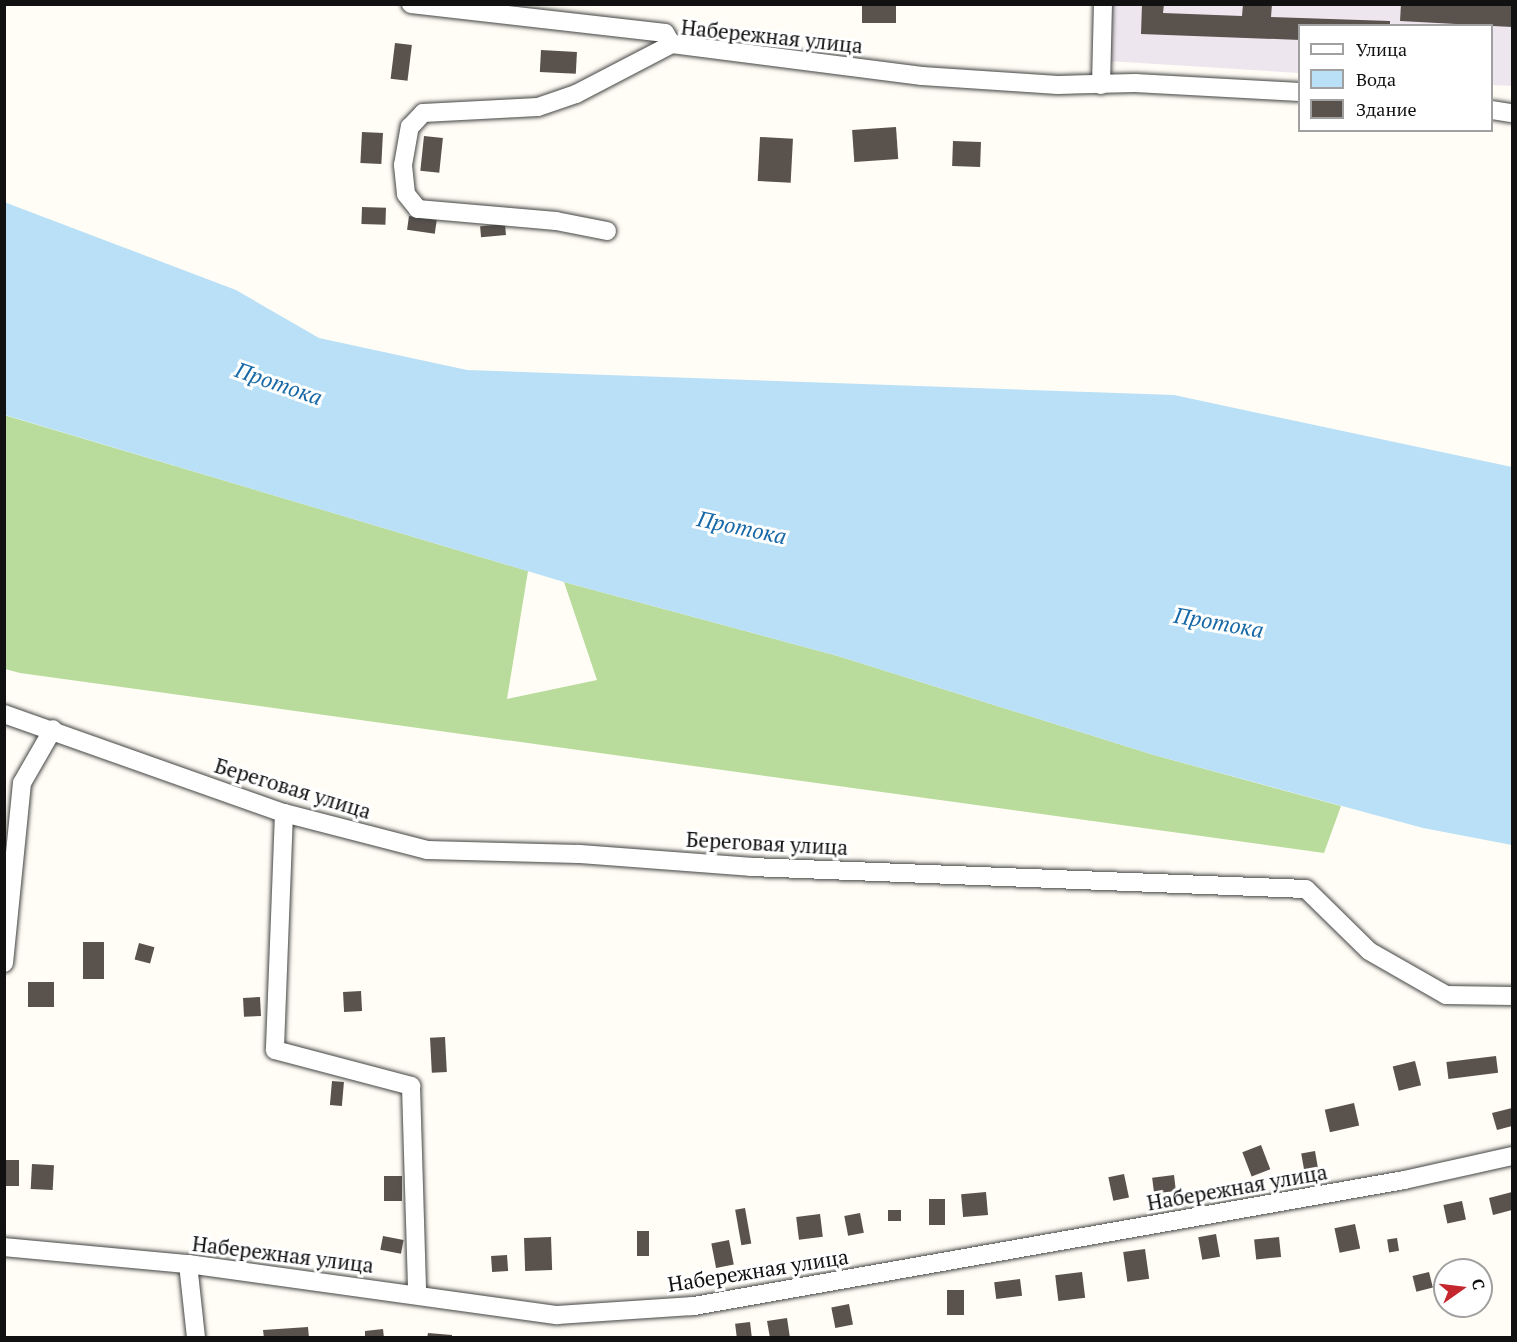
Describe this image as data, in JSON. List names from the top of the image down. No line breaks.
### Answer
{"streets":{"street":["Набережная улица","Береговая улица"]},"water":["Протока"],"legend":["Улица","Вода","Здание"],"north":"right"}
